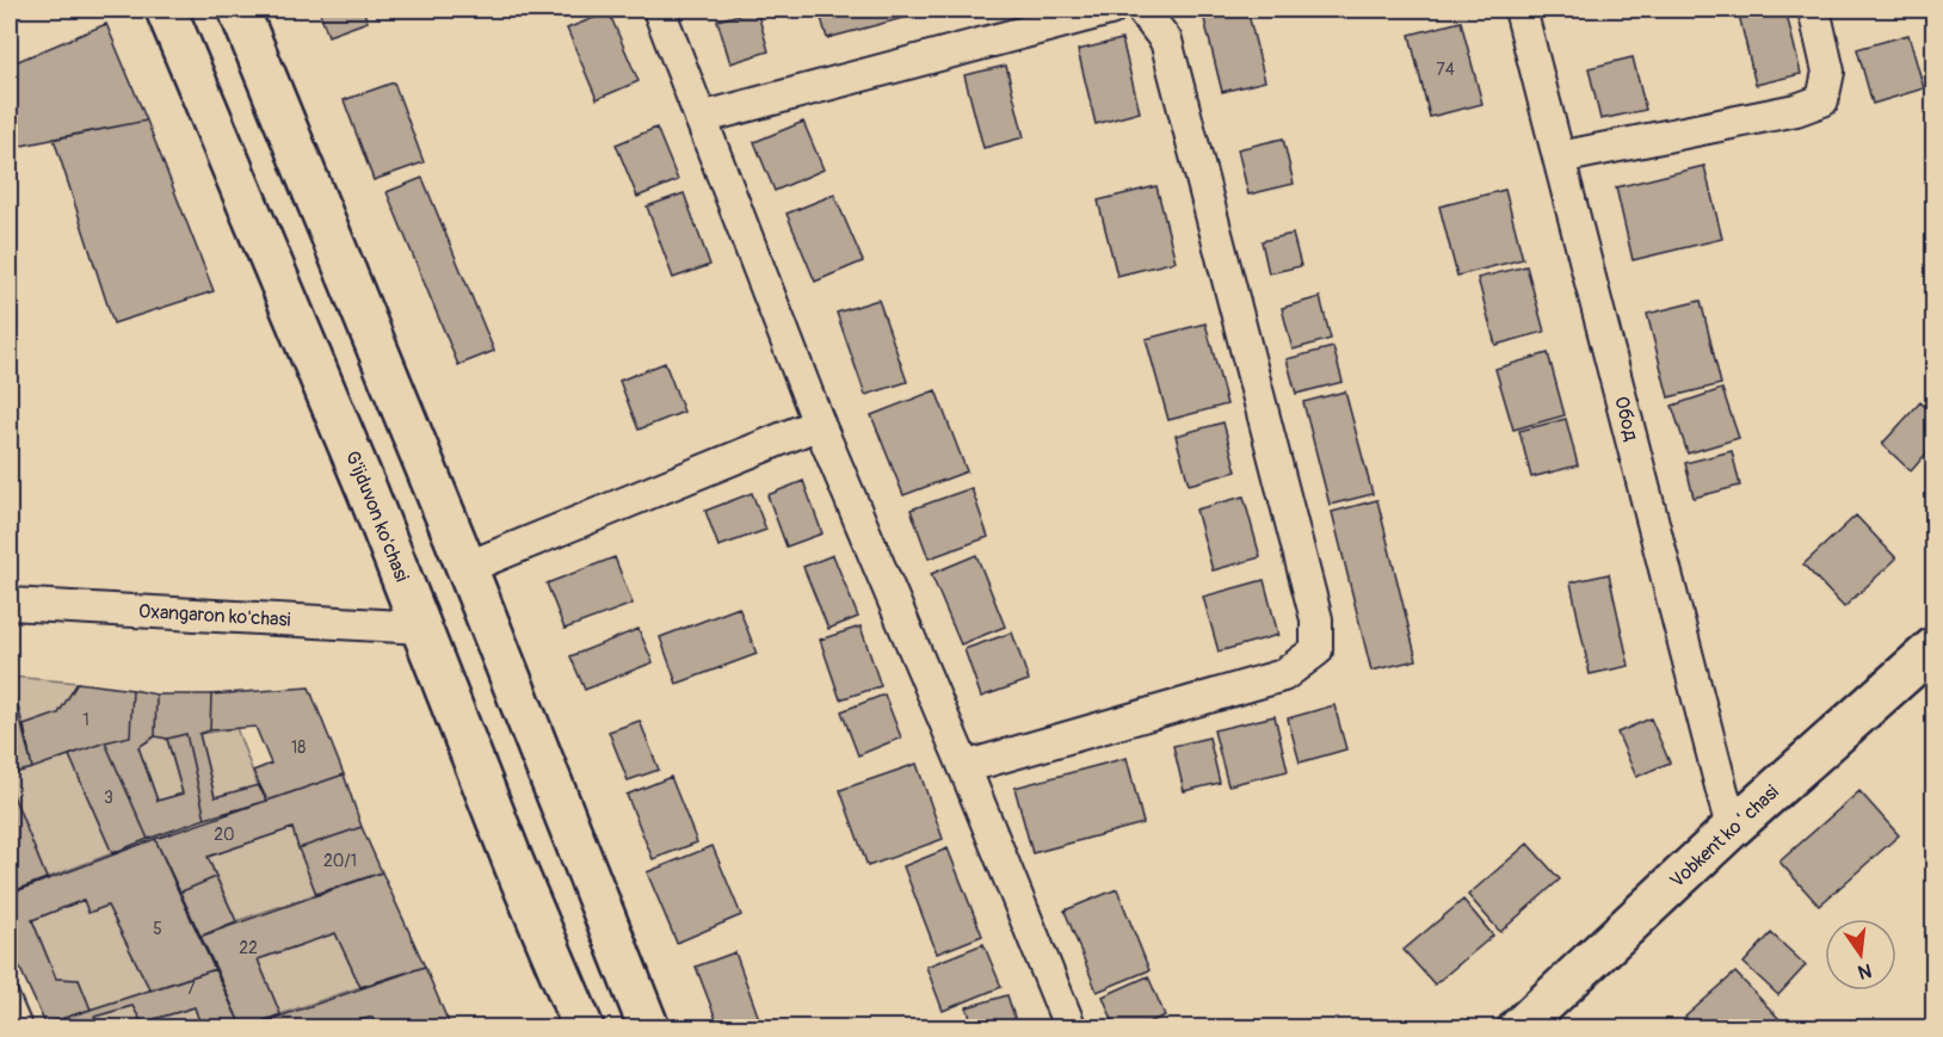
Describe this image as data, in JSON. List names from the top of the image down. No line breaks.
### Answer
{"streets":{"main road":["G'ijduvon ko'chasi","Vobkent koʻchasi"],"street":["Обод","Oxangaron ko'chasi"]},"crossings":[["Обод","Vobkent koʻchasi"],["G'ijduvon ko'chasi","Oxangaron ko'chasi"]],"house_numbers":["74","1","18","3","20","20/1","5","22","7"],"north":"bottom"}
